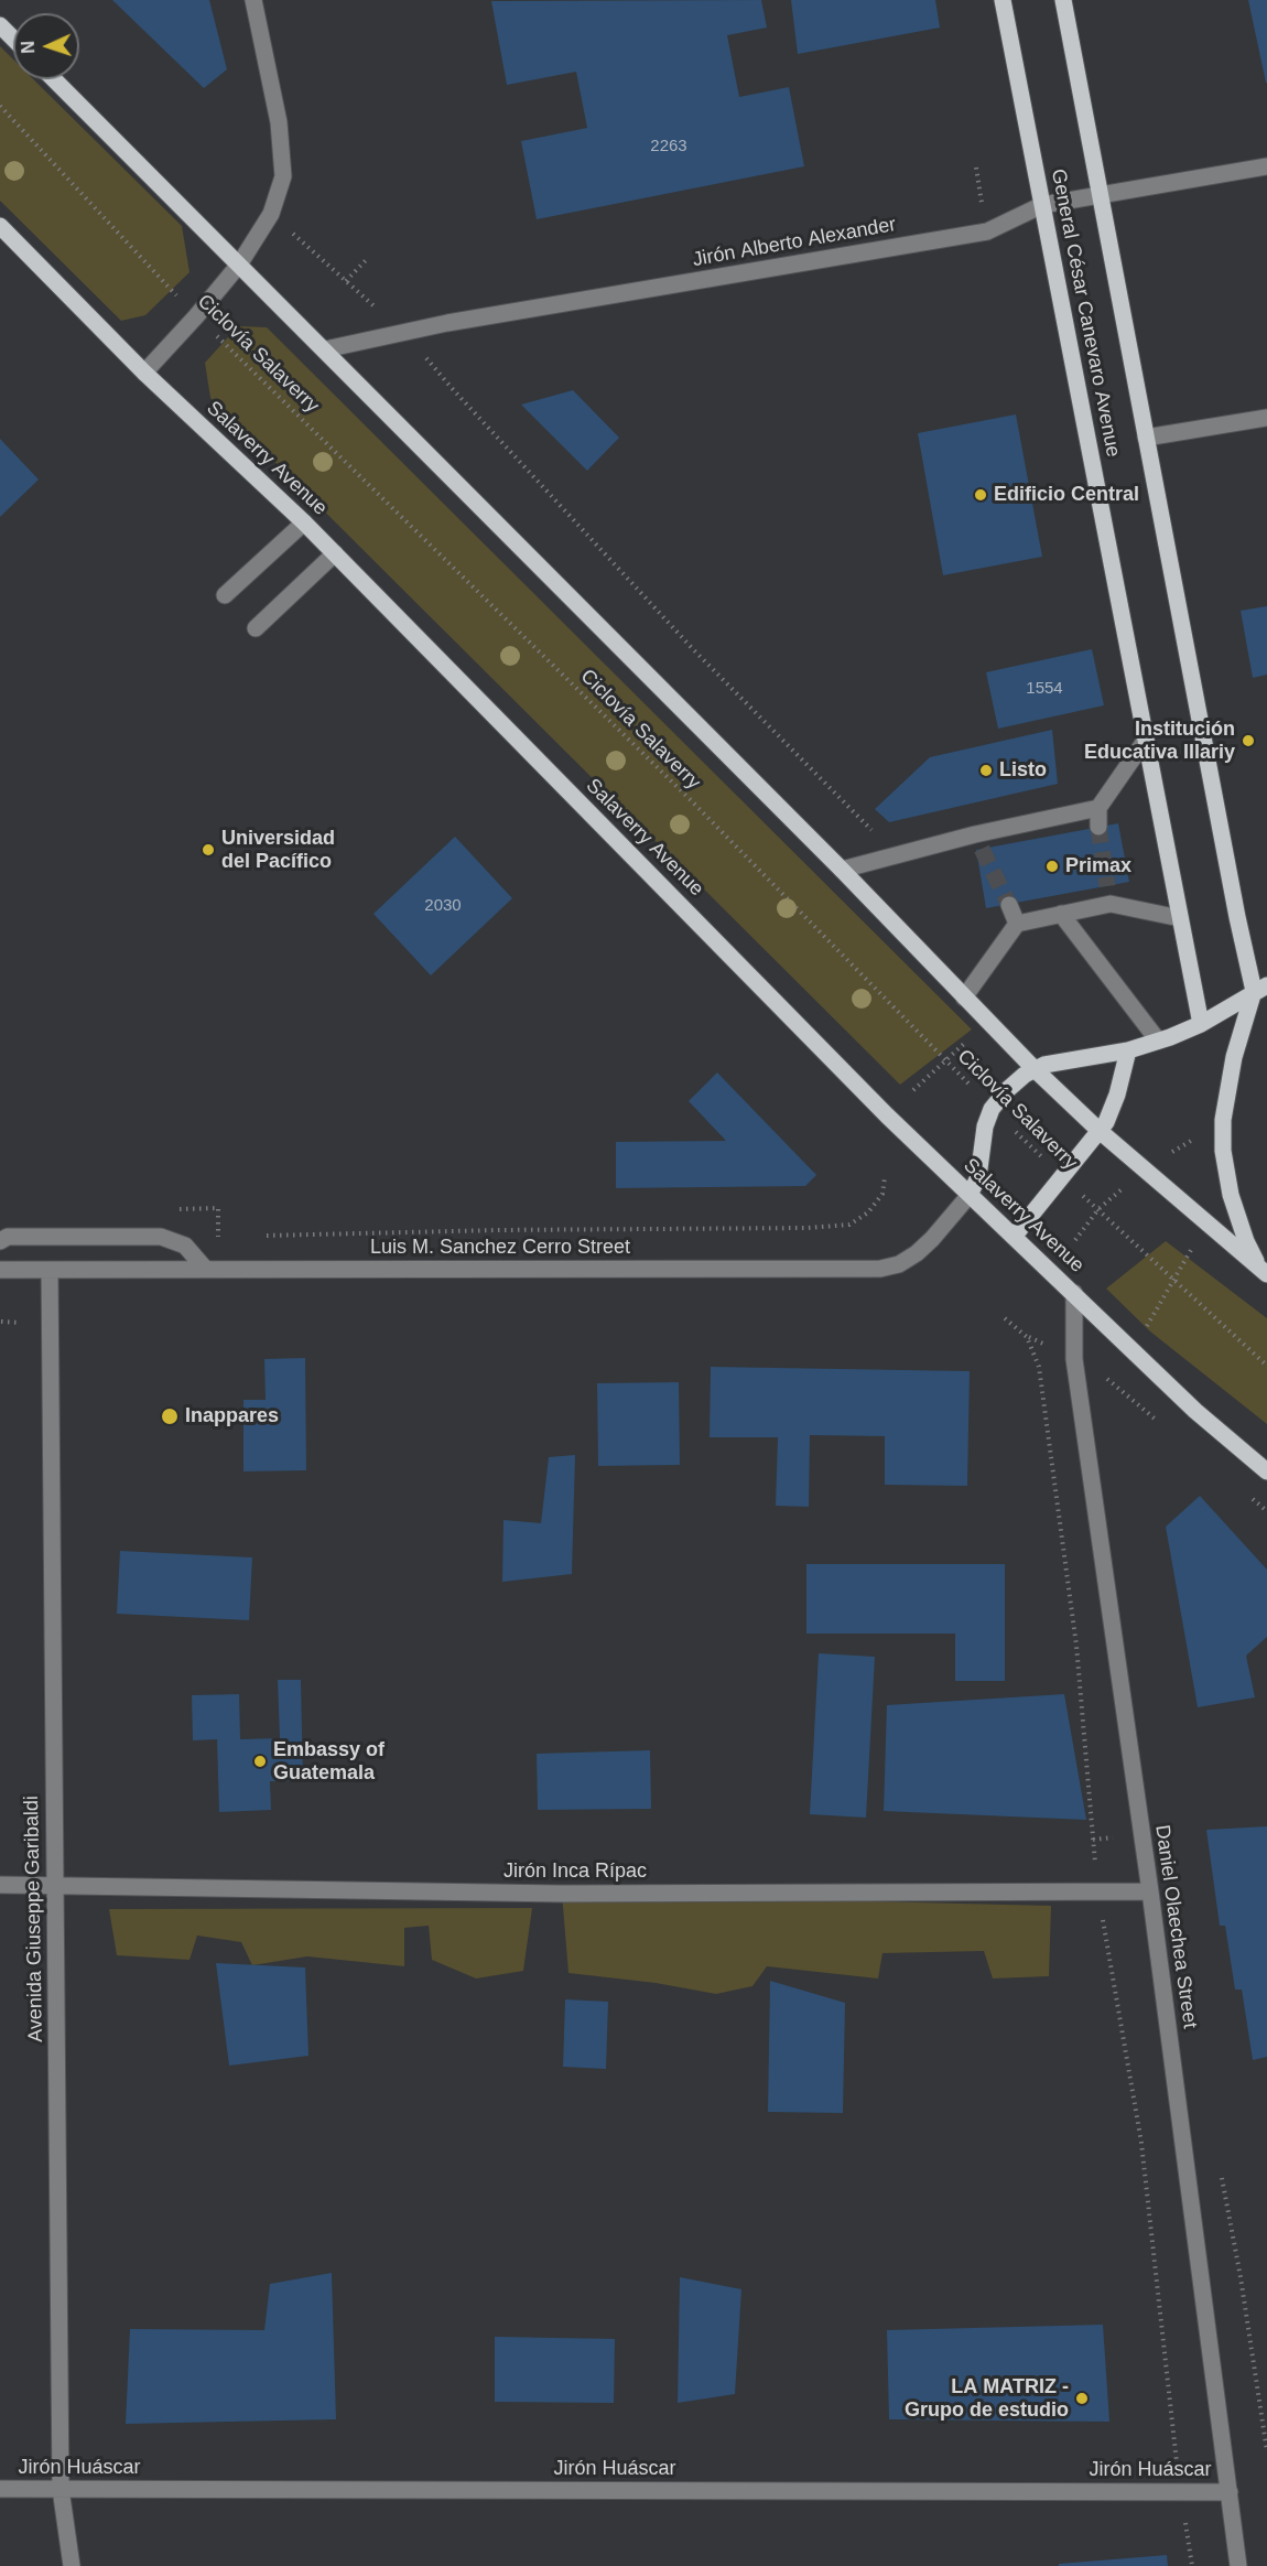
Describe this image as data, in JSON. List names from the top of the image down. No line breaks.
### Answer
{"streets":{"main road":["General César Canevaro Avenue","Salaverry Avenue"],"street":["Jirón Alberto Alexander","Luis M. Sanchez Cerro Street","Jirón Inca Rípac","Avenida Giuseppe Garibaldi","Daniel Olaechea Street","Jirón Huáscar"],"path":["Ciclovía Salaverry"]},"crossings":[["Jirón Alberto Alexander","General César Canevaro Avenue"],["Salaverry Avenue","Luis M. Sanchez Cerro Street"],["Salaverry Avenue","Daniel Olaechea Street"],["Luis M. Sanchez Cerro Street","Avenida Giuseppe Garibaldi"],["Jirón Inca Rípac","Avenida Giuseppe Garibaldi"],["Jirón Inca Rípac","Daniel Olaechea Street"],["Avenida Giuseppe Garibaldi","Jirón Huáscar"],["Daniel Olaechea Street","Jirón Huáscar"]],"places":["Edificio Central","Institución Educativa Illariy","Listo","Universidad del Pacífico","Primax","Inappares","Embassy of Guatemala","LA MATRIZ - Grupo de estudio"],"house_numbers":["2263","1554","2030"],"north":"left"}
